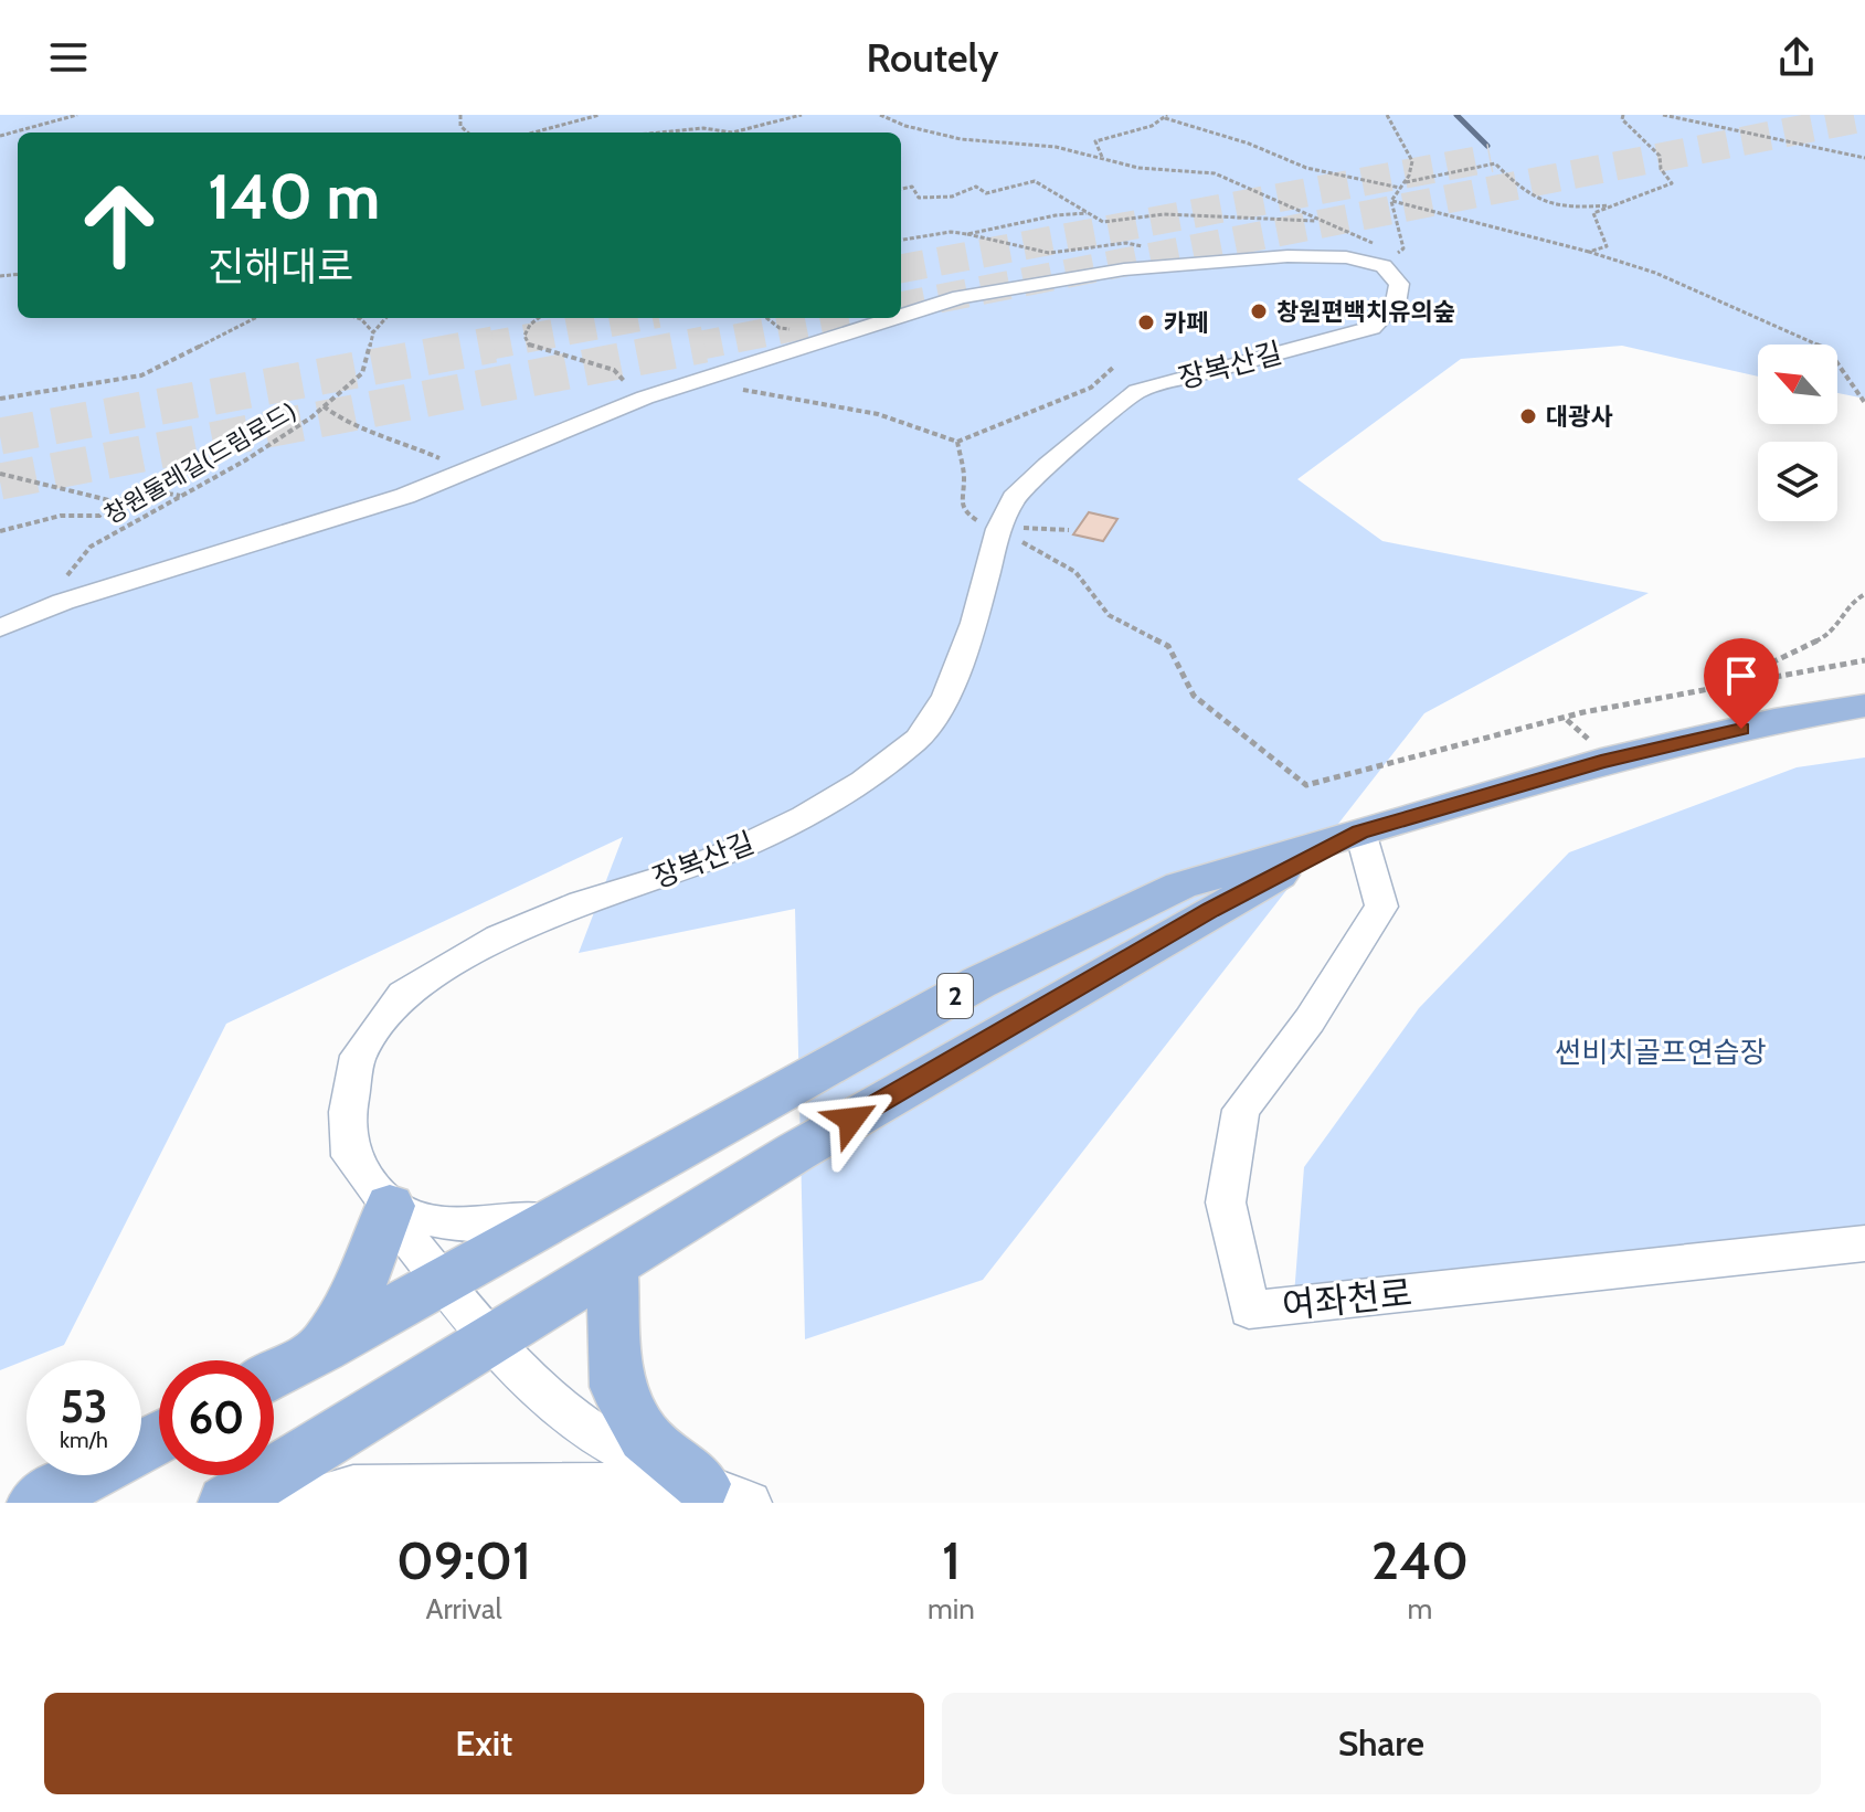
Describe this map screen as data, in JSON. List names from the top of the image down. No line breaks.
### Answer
{"streets":{"main road":["2"],"street":["장복산길","여좌천로"],"path":["창원둘레길(드림로드)"]},"crossings":[["장복산길","2"],["2","여좌천로"]],"parks":["썬비치골프연습장"],"places":["창원편백치유의숲","카페","대광사"],"north":"top left","page":{"header":"Routely","turn":["140 m","진해대로"],"speed":"53 km/h","limit":"60","eta":["09:01","Arrival","1","min","240","m"],"buttons":["Exit","Share"]}}
